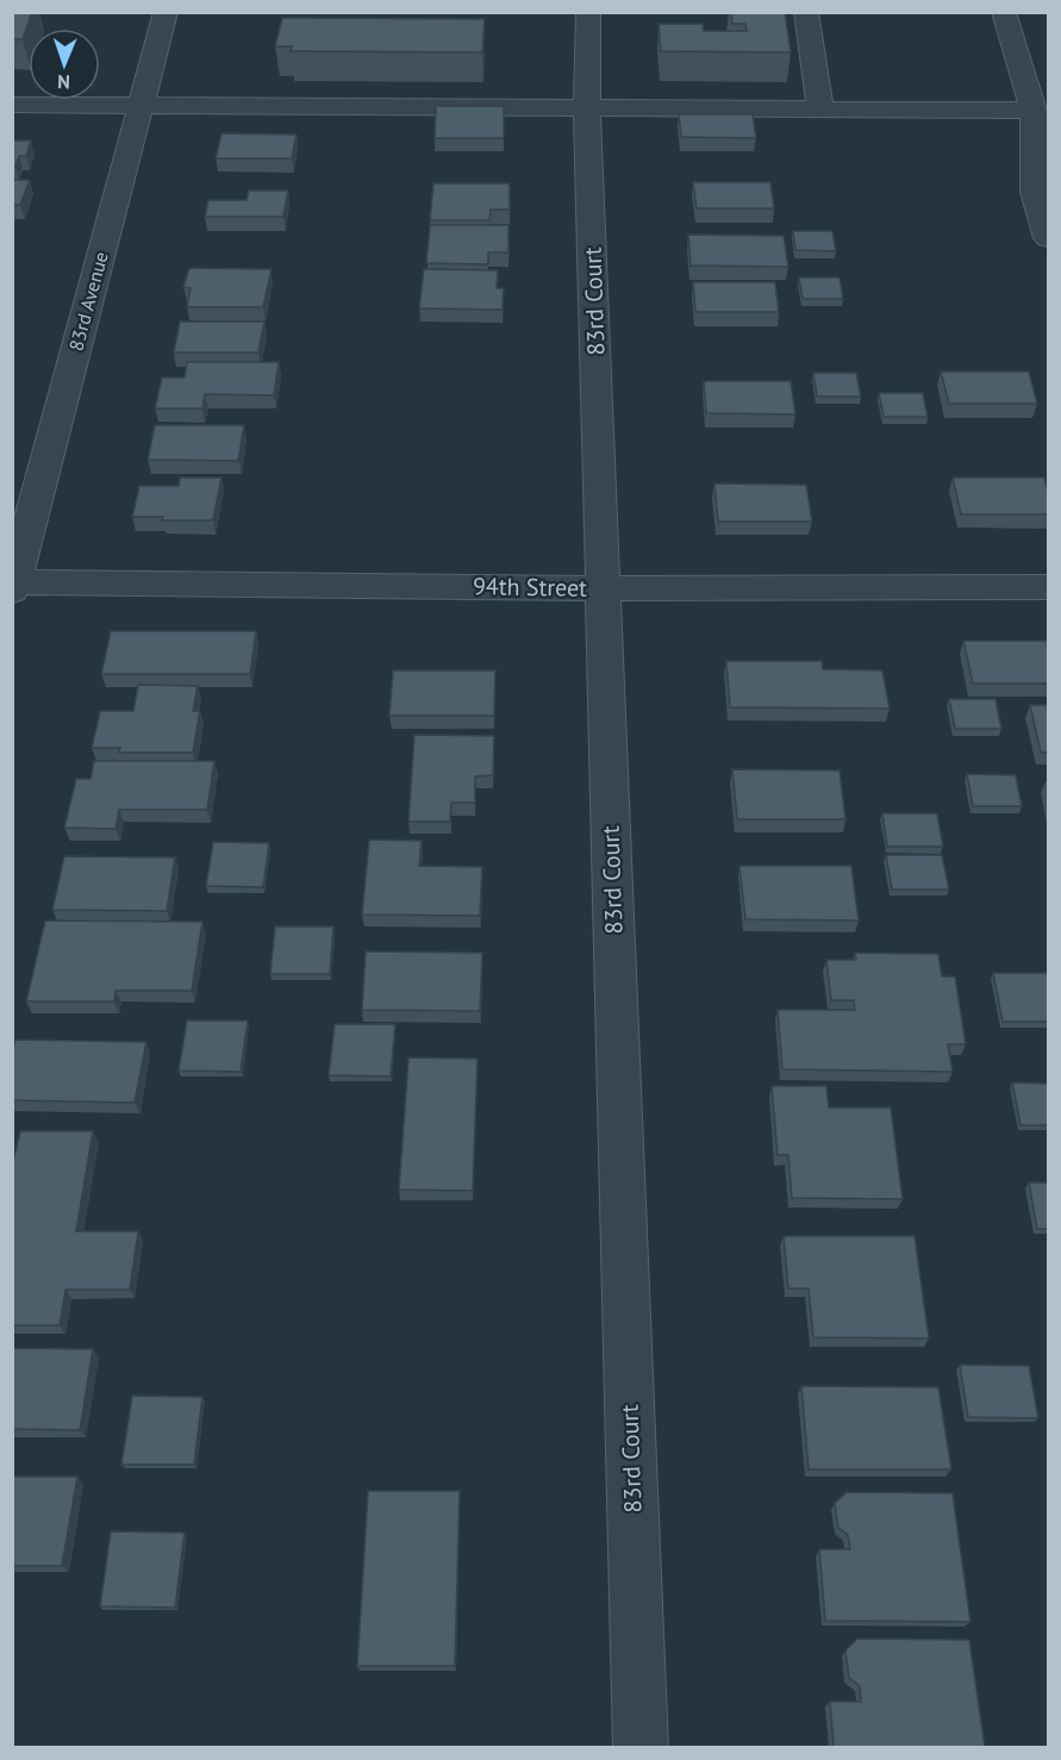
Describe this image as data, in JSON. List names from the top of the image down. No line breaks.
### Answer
{"streets":{"street":["83rd Avenue","83rd Court","94th Street"]},"crossings":[["83rd Avenue","94th Street"],["83rd Court","94th Street"]],"north":"bottom"}
